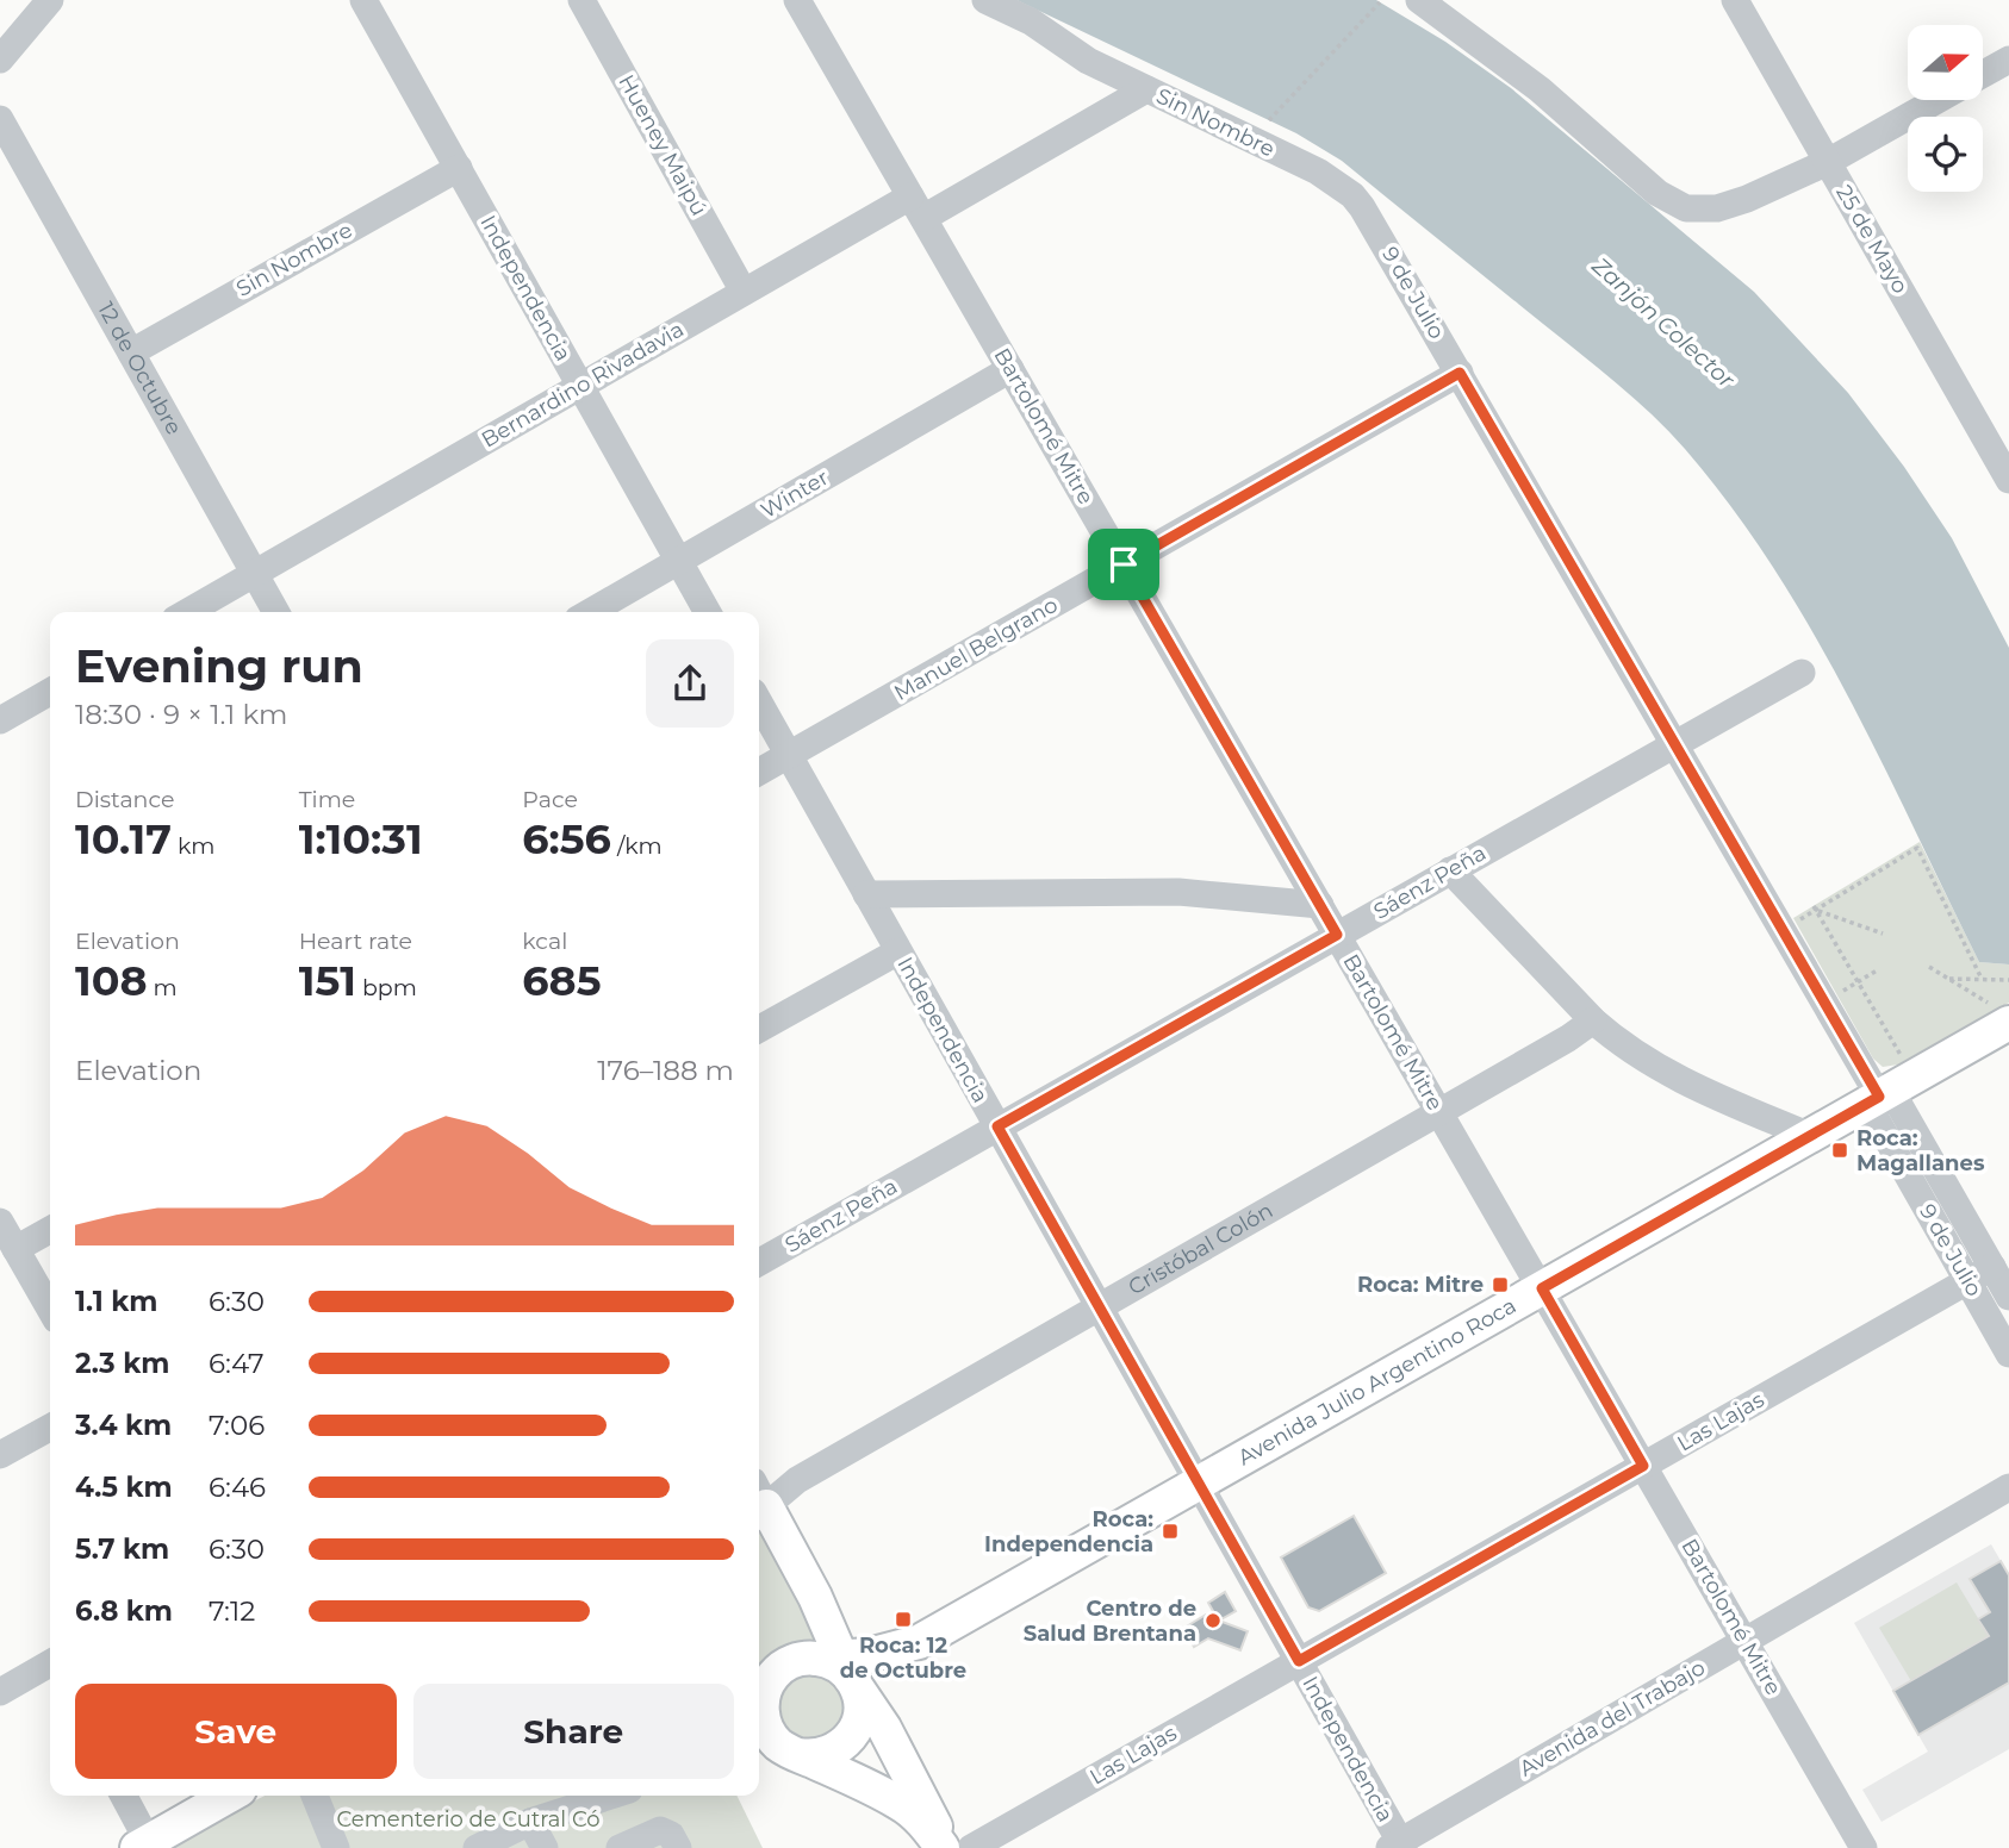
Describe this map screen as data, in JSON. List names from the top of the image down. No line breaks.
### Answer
{"streets":{"main road":["Avenida Julio Argentino Roca"],"street":["Sin Nombre","Hueney Maipú","25 de Mayo","Independencia","9 de Julio","12 de Octubre","Bernardino Rivadavia","Bartolomé Mitre","Winter","Manuel Belgrano","Sáenz Peña","Cristóbal Colón","Las Lajas","Avenida del Trabajo"]},"crossings":[["Sin Nombre","Independencia"],["Sin Nombre","9 de Julio"],["Sin Nombre","12 de Octubre"],["Sin Nombre","Bernardino Rivadavia"],["Hueney Maipú","Bernardino Rivadavia"],["Independencia","Bernardino Rivadavia"],["Independencia","Winter"],["Independencia","Manuel Belgrano"],["Independencia","Sáenz Peña"],["Independencia","Cristóbal Colón"],["Independencia","Avenida Julio Argentino Roca"],["Independencia","Las Lajas"],["Independencia","Avenida del Trabajo"],["9 de Julio","Manuel Belgrano"],["9 de Julio","Sáenz Peña"],["9 de Julio","Avenida Julio Argentino Roca"],["9 de Julio","Las Lajas"],["12 de Octubre","Bernardino Rivadavia"],["Bernardino Rivadavia","Bartolomé Mitre"],["Bartolomé Mitre","Winter"],["Bartolomé Mitre","Manuel Belgrano"],["Bartolomé Mitre","Sáenz Peña"],["Bartolomé Mitre","Cristóbal Colón"],["Bartolomé Mitre","Avenida Julio Argentino Roca"],["Bartolomé Mitre","Las Lajas"],["Bartolomé Mitre","Avenida del Trabajo"]],"water":["Zanjón Colector"],"parks":["Cementerio de Cutral Có"],"places":{"transit":["Roca: Magallanes","Roca: Mitre","Roca: Independencia","Roca: 12 de Octubre"],"other":["Centro de Salud Brentana"]},"north":"right","page":{"heading":["Evening run","18:30 · 9 × 1.1 km"],"stats":[["Distance","10.17 km"],["Time","1:10:31"],["Pace","6:56 /km"],["Elevation","108 m"],["Heart rate","151 bpm"],["kcal","685"]],"chart":["Elevation","176–188 m"],"list":[{"name":"1.1 km","note":"6:30"},{"name":"2.3 km","note":"6:47"},{"name":"3.4 km","note":"7:06"},{"name":"4.5 km","note":"6:46"},{"name":"5.7 km","note":"6:30"},{"name":"6.8 km","note":"7:12"}],"buttons":["Save","Share"]}}
